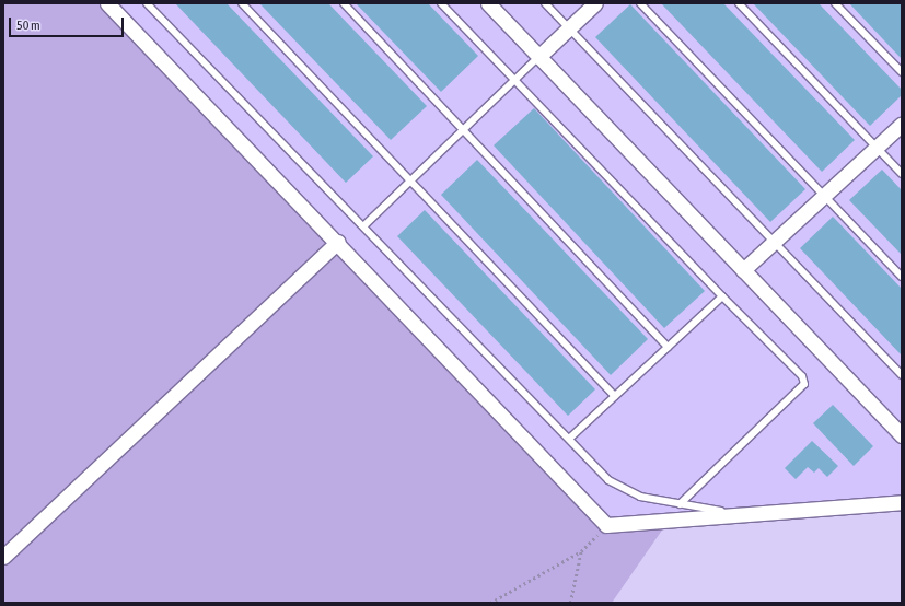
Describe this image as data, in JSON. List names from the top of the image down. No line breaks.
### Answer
{"scale_bar":"50 m"}
